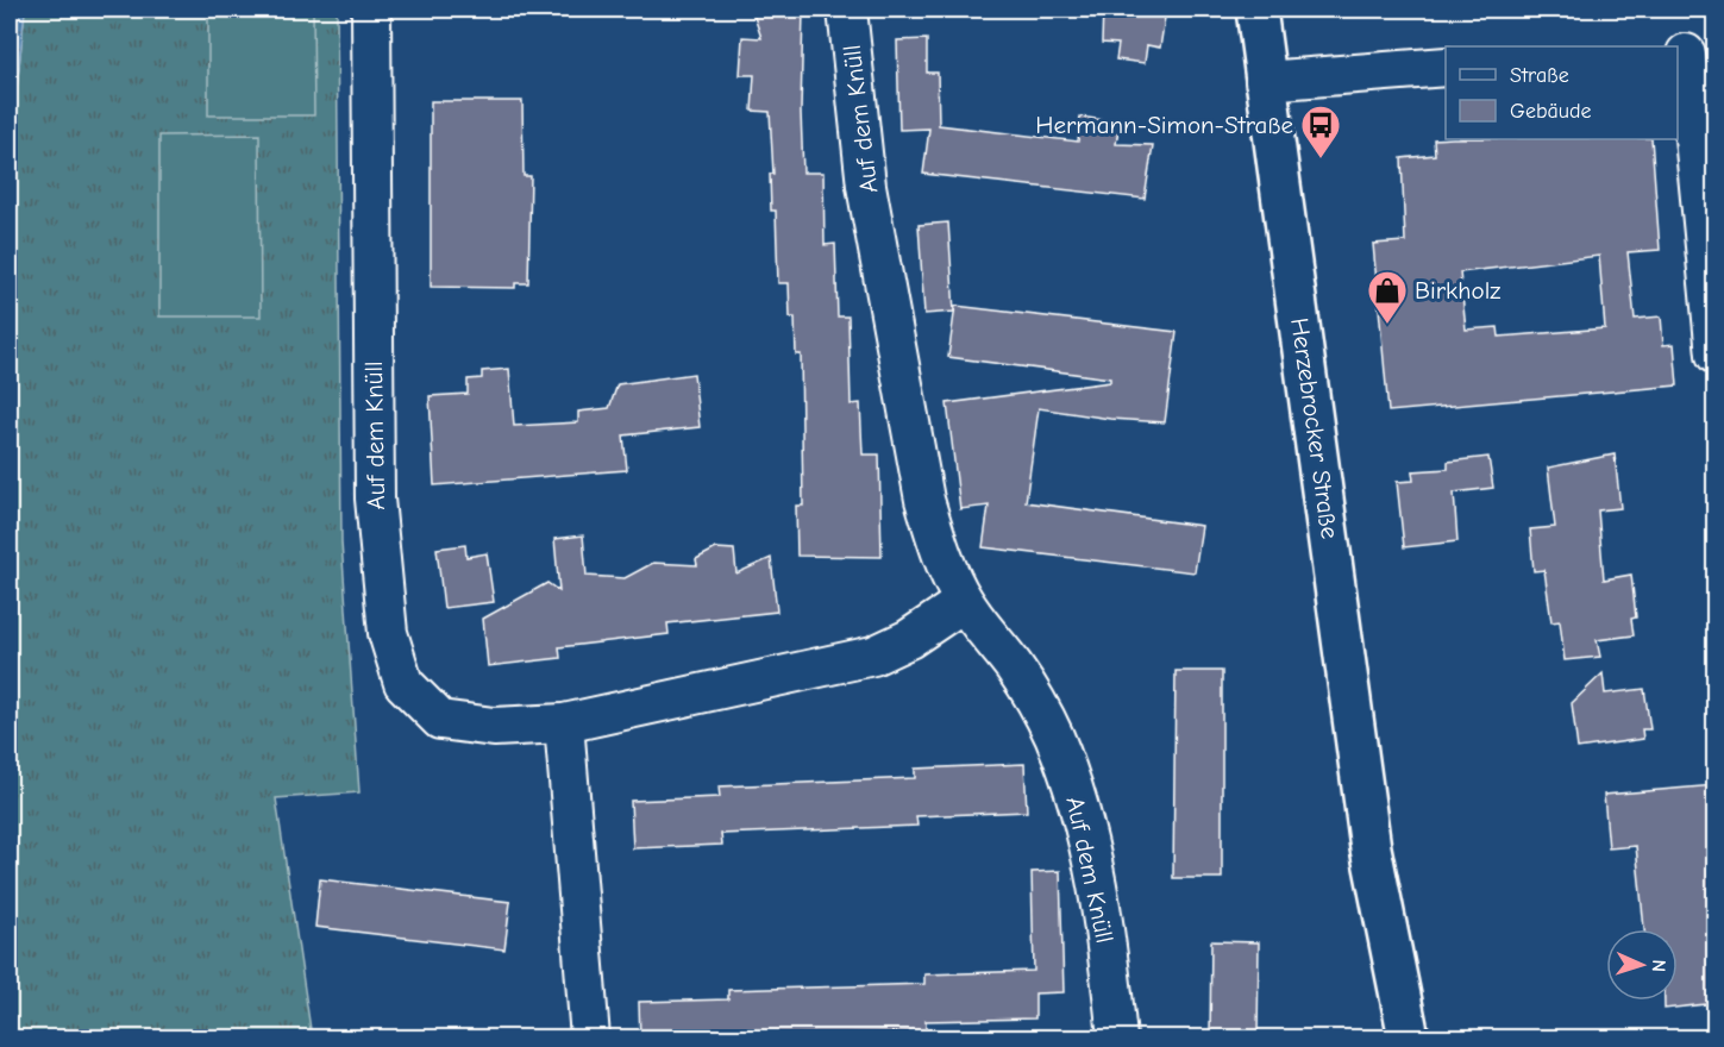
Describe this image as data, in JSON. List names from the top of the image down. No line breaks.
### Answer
{"streets":{"main road":["Herzebrocker Straße"],"street":["Auf dem Knüll"]},"places":{"bus stop":["Hermann-Simon-Straße"],"shop":["Birkholz"]},"legend":["Straße","Gebäude"],"north":"right"}
